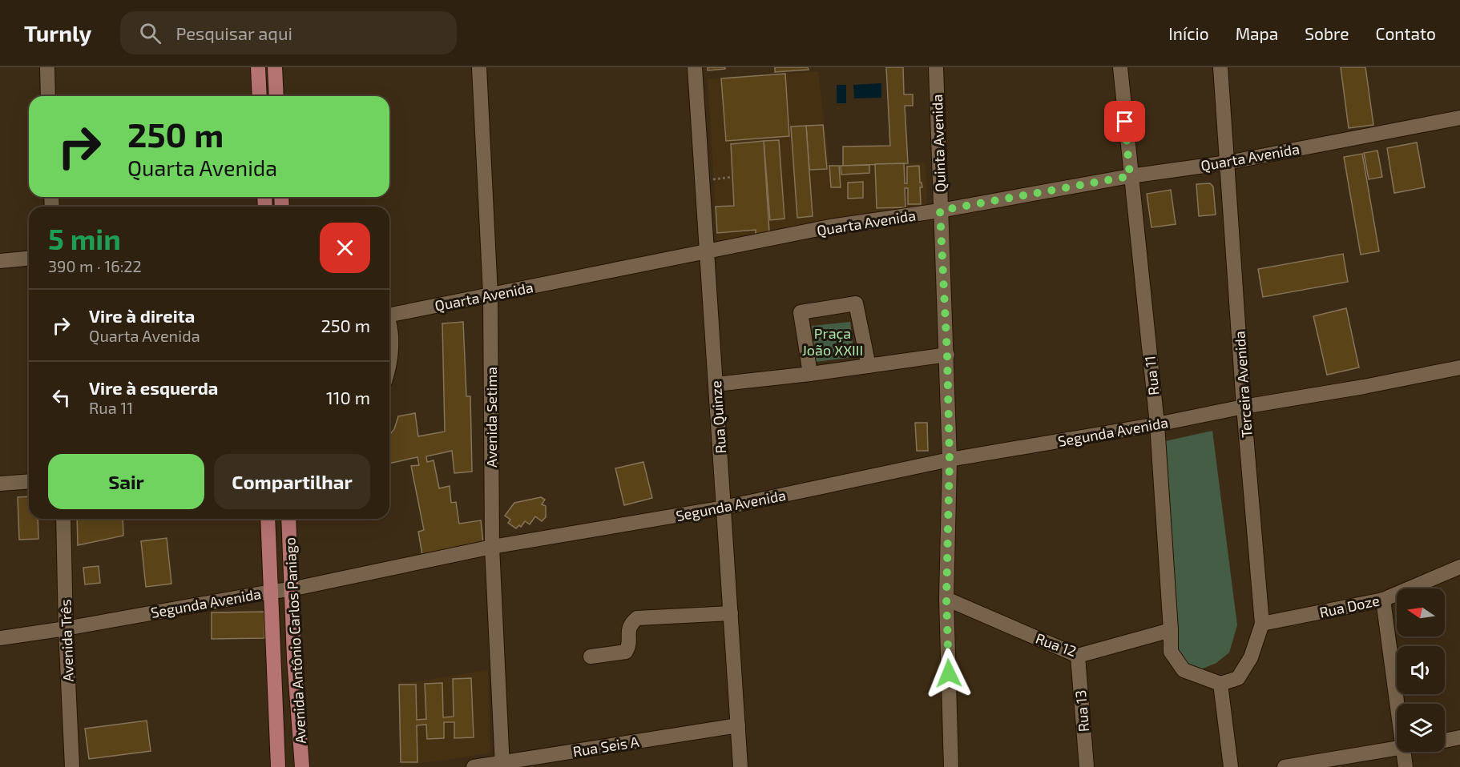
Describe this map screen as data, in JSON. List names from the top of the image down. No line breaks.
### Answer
{"streets":{"main road":["Avenida Antônio Carlos Paniago"],"street":["Quinta Avenida","Quarta Avenida","Rua 11","Terceira Avenida","Avenida Setima","Rua Quinze","Segunda Avenida","Rua Doze","Avenida Três","Rua 12","Rua 13","Rua Seis A"]},"crossings":[["Quinta Avenida","Quarta Avenida"],["Quinta Avenida","Segunda Avenida"],["Quinta Avenida","Rua 12"],["Quarta Avenida","Rua 11"],["Quarta Avenida","Terceira Avenida"],["Quarta Avenida","Avenida Setima"],["Quarta Avenida","Rua Quinze"],["Rua 11","Terceira Avenida"],["Rua 11","Segunda Avenida"],["Rua 11","Rua 12"],["Terceira Avenida","Segunda Avenida"],["Terceira Avenida","Rua Doze"],["Avenida Setima","Segunda Avenida"],["Avenida Setima","Rua Seis A"],["Rua Quinze","Segunda Avenida"],["Rua Quinze","Rua Seis A"],["Segunda Avenida","Avenida Três"],["Segunda Avenida","Avenida Antônio Carlos Paniago"],["Rua 12","Rua 13"]],"parks":["Praça João XXIII"],"north":"left","page":{"header":"Turnly","search":"Pesquisar aqui","nav":["Início","Mapa","Sobre","Contato"],"turn":["250 m","Quarta Avenida"],"heading":["5 min","390 m · 16:22"],"list":[{"name":"Vire à direita","note":"Quarta Avenida","value":"250 m"},{"name":"Vire à esquerda","note":"Rua 11","value":"110 m"}],"buttons":["Sair","Compartilhar"]}}
